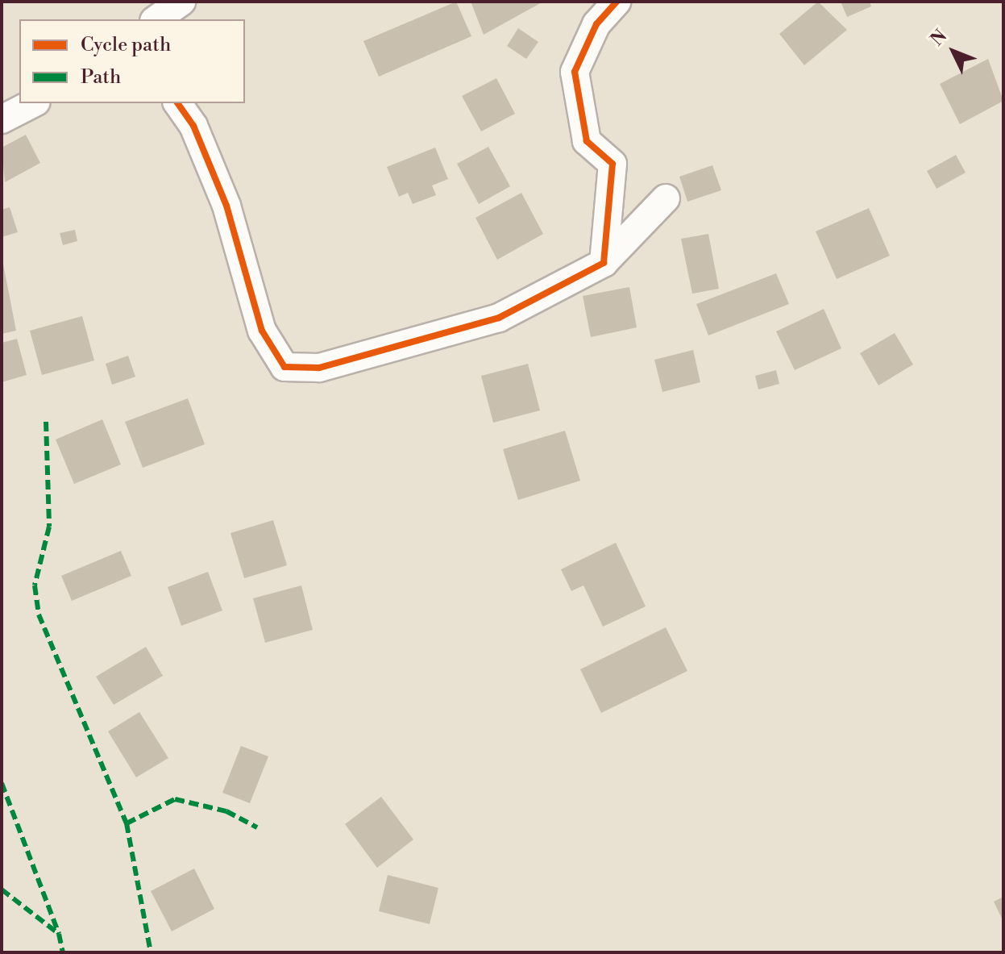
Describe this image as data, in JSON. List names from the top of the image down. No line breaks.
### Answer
{"legend":["Cycle path","Path"],"north":"top left"}
